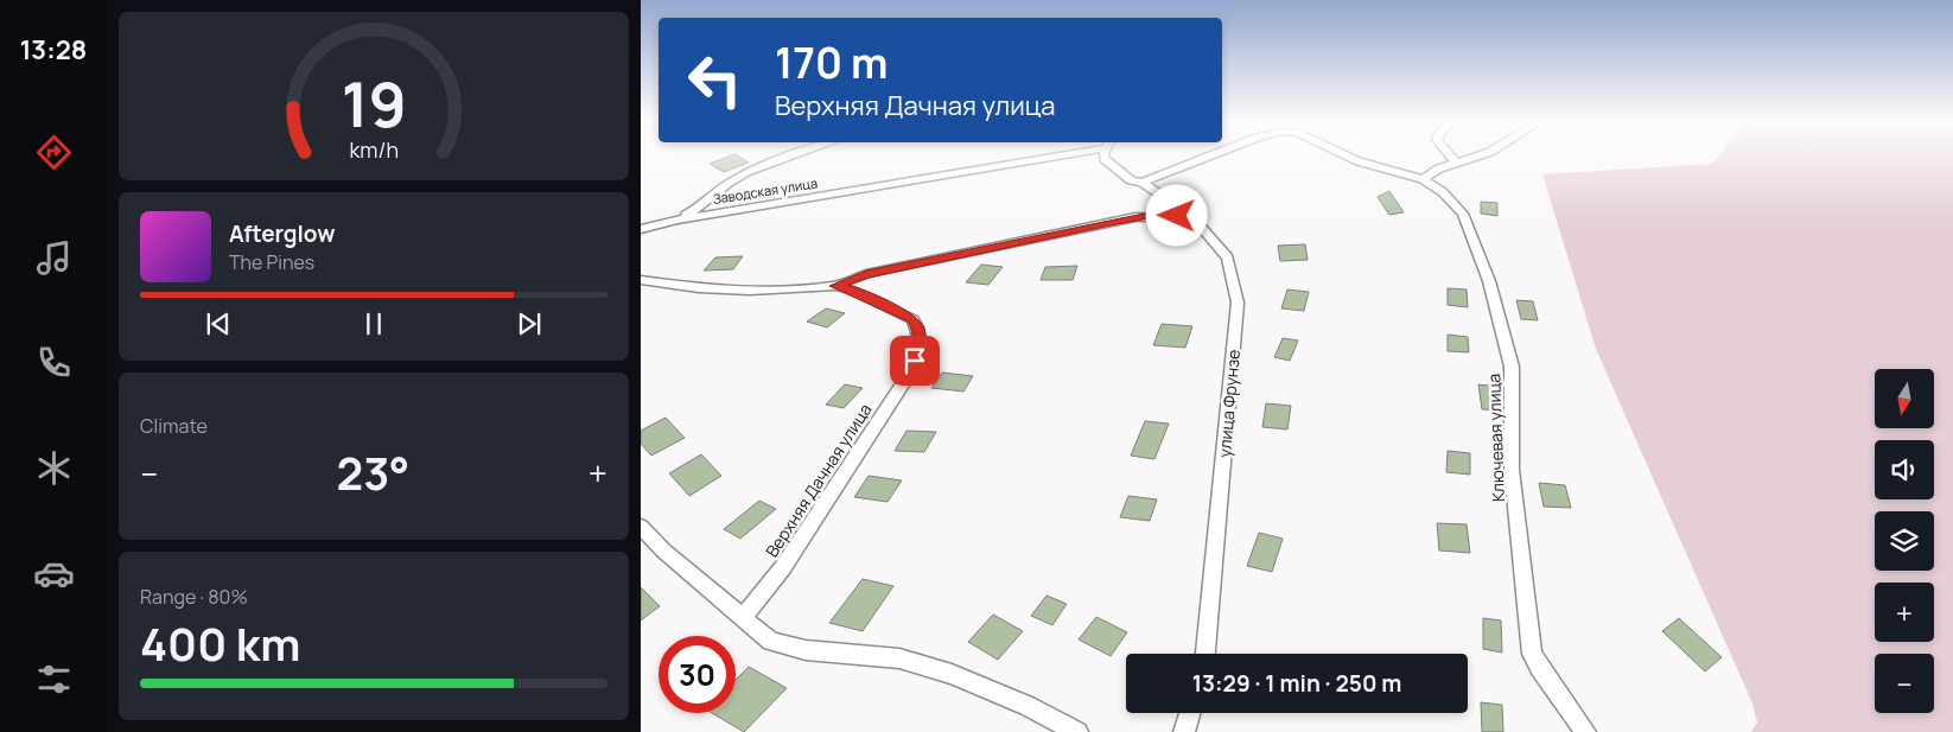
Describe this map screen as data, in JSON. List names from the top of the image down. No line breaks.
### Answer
{"streets":{"street":["Заводская улица","улица Фрунзе","Ключевая улица","Верхняя Дачная улица"]},"crossings":[["улица Фрунзе","Ключевая улица"]],"north":"bottom","page":{"tabs":"13:28","turn":["170 m","Верхняя Дачная улица"],"song":["Afterglow","The Pines"],"map_buttons":["+","−"],"tile":["Climate",["Range · 80%","400 km"]],"heat":["−","23°","+"],"limit":"30","trip":"13:29 · 1 min · 250 m","gauge":["19","km/h"]}}
